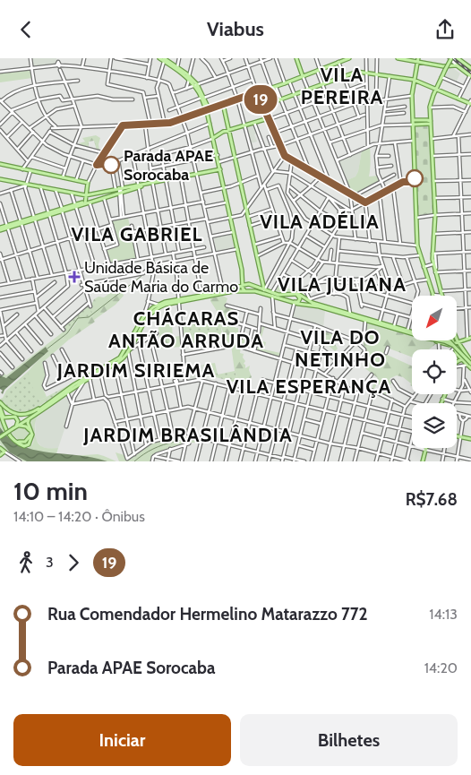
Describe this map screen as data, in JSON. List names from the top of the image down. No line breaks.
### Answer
{"districts":["VILA PEREIRA","VILA ADÉLIA","VILA GABRIEL","VILA JULIANA","CHÁCARAS ANTÃO ARRUDA","VILA DO NETINHO","JARDIM SIRIEMA","VILA ESPERANÇA","JARDIM BRASILÂNDIA"],"places":{"other":["Parada APAE Sorocaba"],"health":["Unidade Básica de Saúde Maria do Carmo"]},"lines":["bus line 19"],"north":"bottom left","page":{"header":"Viabus","on_map":"19","heading":["10 min","14:10 – 14:20 · Ônibus","R$7.68"],"legs":["3","19"],"list":[{"name":"Rua Comendador Hermelino Matarazzo 772","value":"14:13"},{"name":"Parada APAE Sorocaba","value":"14:20"}],"buttons":["Iniciar","Bilhetes"]}}
